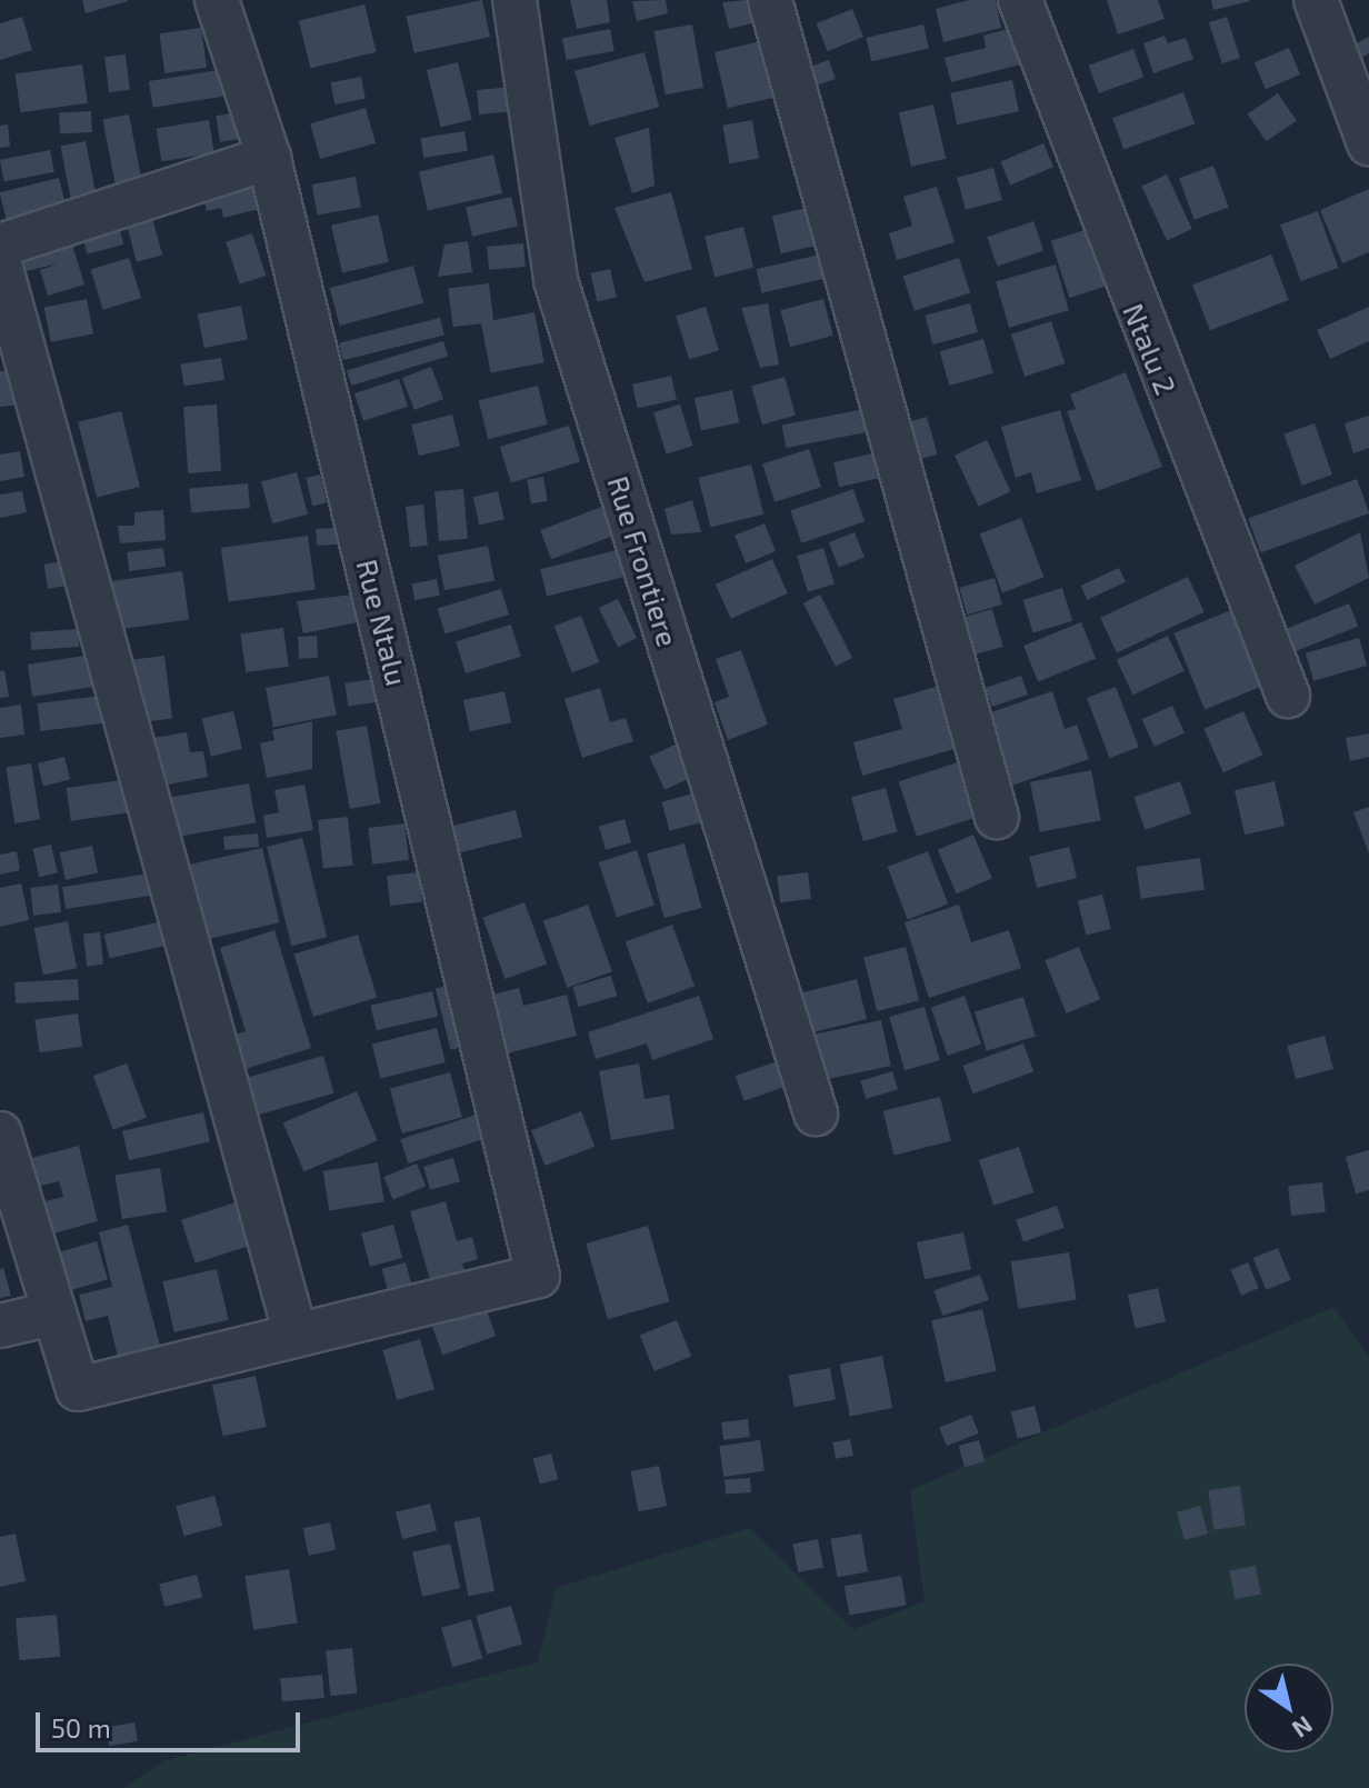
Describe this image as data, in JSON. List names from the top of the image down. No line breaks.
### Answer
{"streets":{"street":["Ntalu 2","Rue Frontiere","Rue Ntalu"]},"scale_bar":"50 m","north":"bottom right"}
